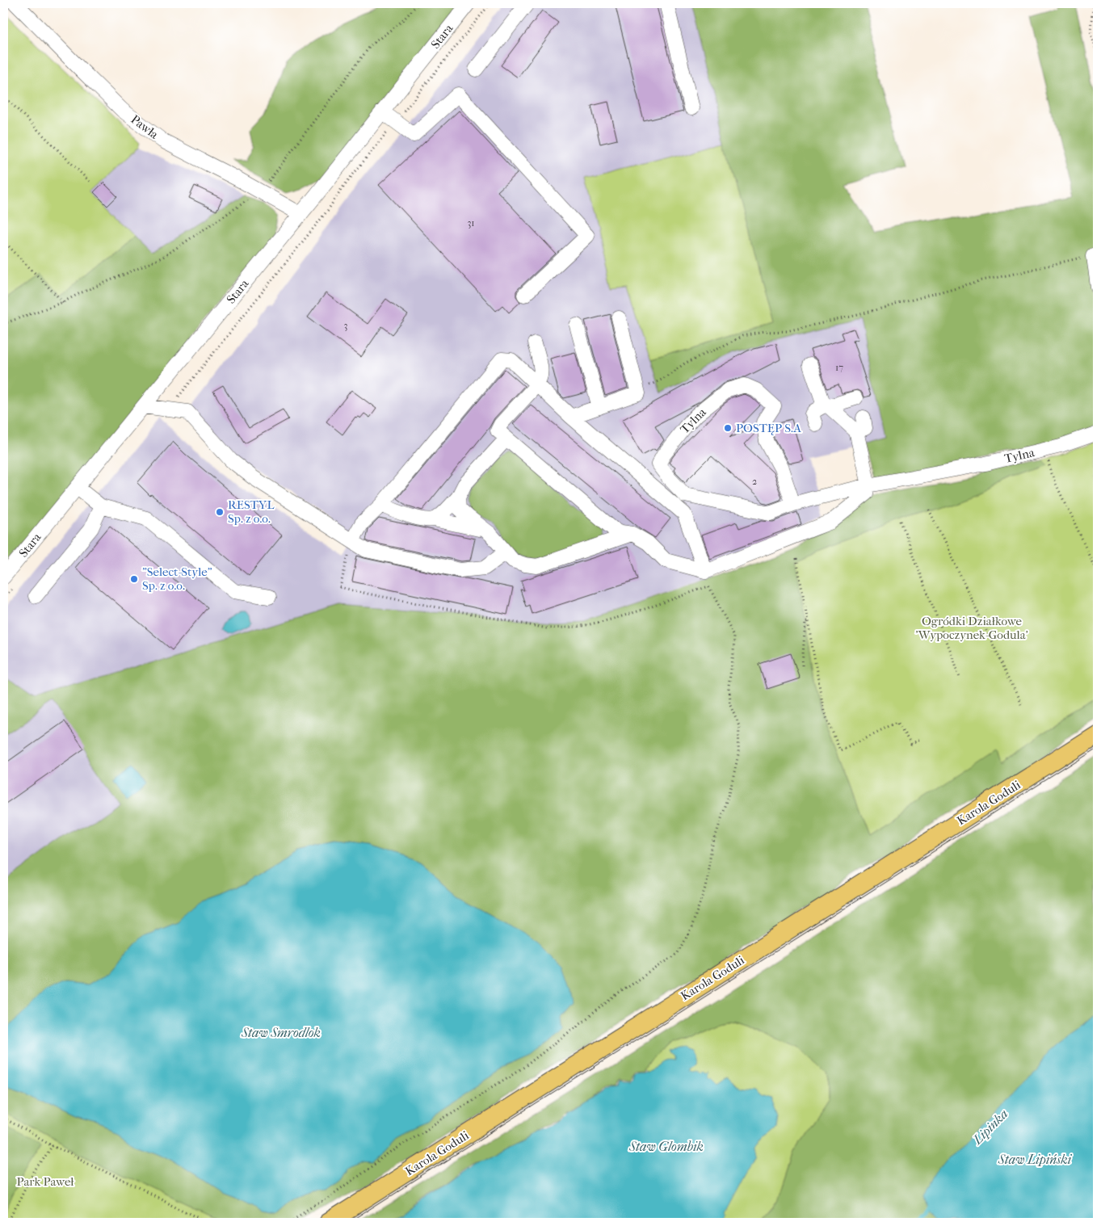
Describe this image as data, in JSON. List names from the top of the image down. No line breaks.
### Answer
{"streets":{"main road":["Karola Goduli"],"street":["Stara","Pawła","Tylna"]},"crossings":[["Stara","Pawła"]],"water":["Staw Smrodlok","Lipinka","Staw Glombik","Staw Lipiński"],"parks":["Ogródki Działkowe 'Wypoczynek-Godula'","Park Paweł"],"places":["POSTĘP S.A","RESTYL Sp. z o.o.","\"Select-Style\" Sp. z o.o."],"house_numbers":["31","3","17","2"]}
